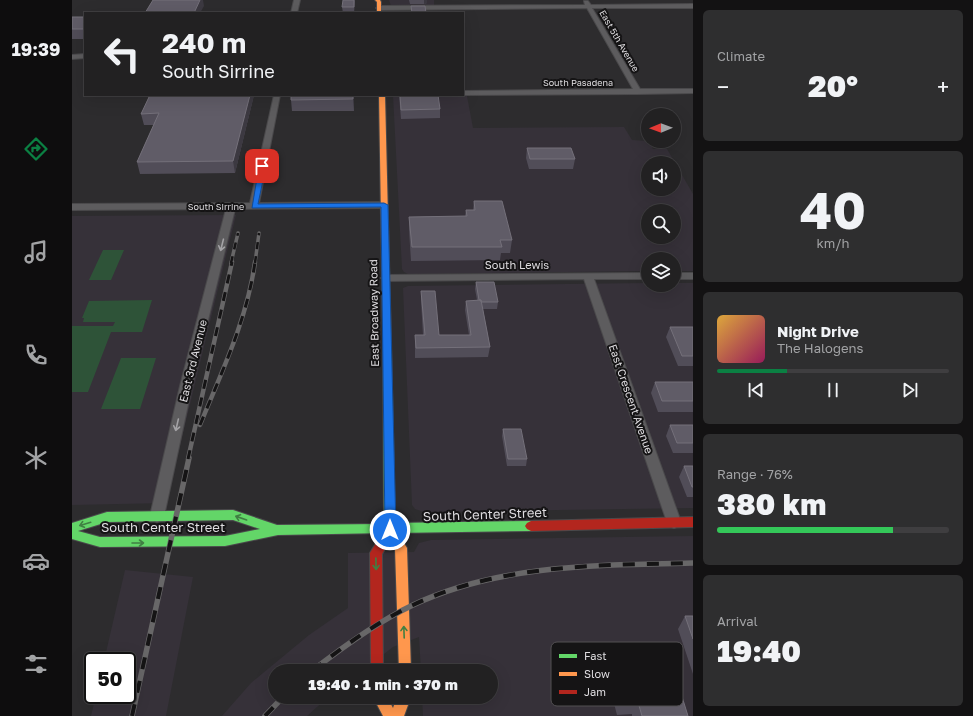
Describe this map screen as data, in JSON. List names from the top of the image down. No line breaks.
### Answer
{"streets":{"main road":["East Broadway Road","South Center Street"],"street":["East 5th Avenue","South Pasadena","South Sirrine","South Lewis","East 3rd Avenue","East Crescent Avenue"]},"crossings":[["East 5th Avenue","South Pasadena"],["South Sirrine","East Broadway Road"],["South Sirrine","East 3rd Avenue"],["South Lewis","East Broadway Road"],["South Lewis","East Crescent Avenue"],["East Broadway Road","South Center Street"],["East 3rd Avenue","South Center Street"],["East Crescent Avenue","South Center Street"]],"one_way":["East 3rd Avenue"],"legend":["Fast","Slow","Jam"],"north":"left","page":{"tabs":"19:39","tile":["Climate",["40","km/h"],["Range · 76%","380 km"],["Arrival","19:40"]],"turn":["240 m","South Sirrine"],"heat":["−","20°","+"],"song":["Night Drive","The Halogens"],"limit":"50","trip":"19:40 · 1 min · 370 m"}}
